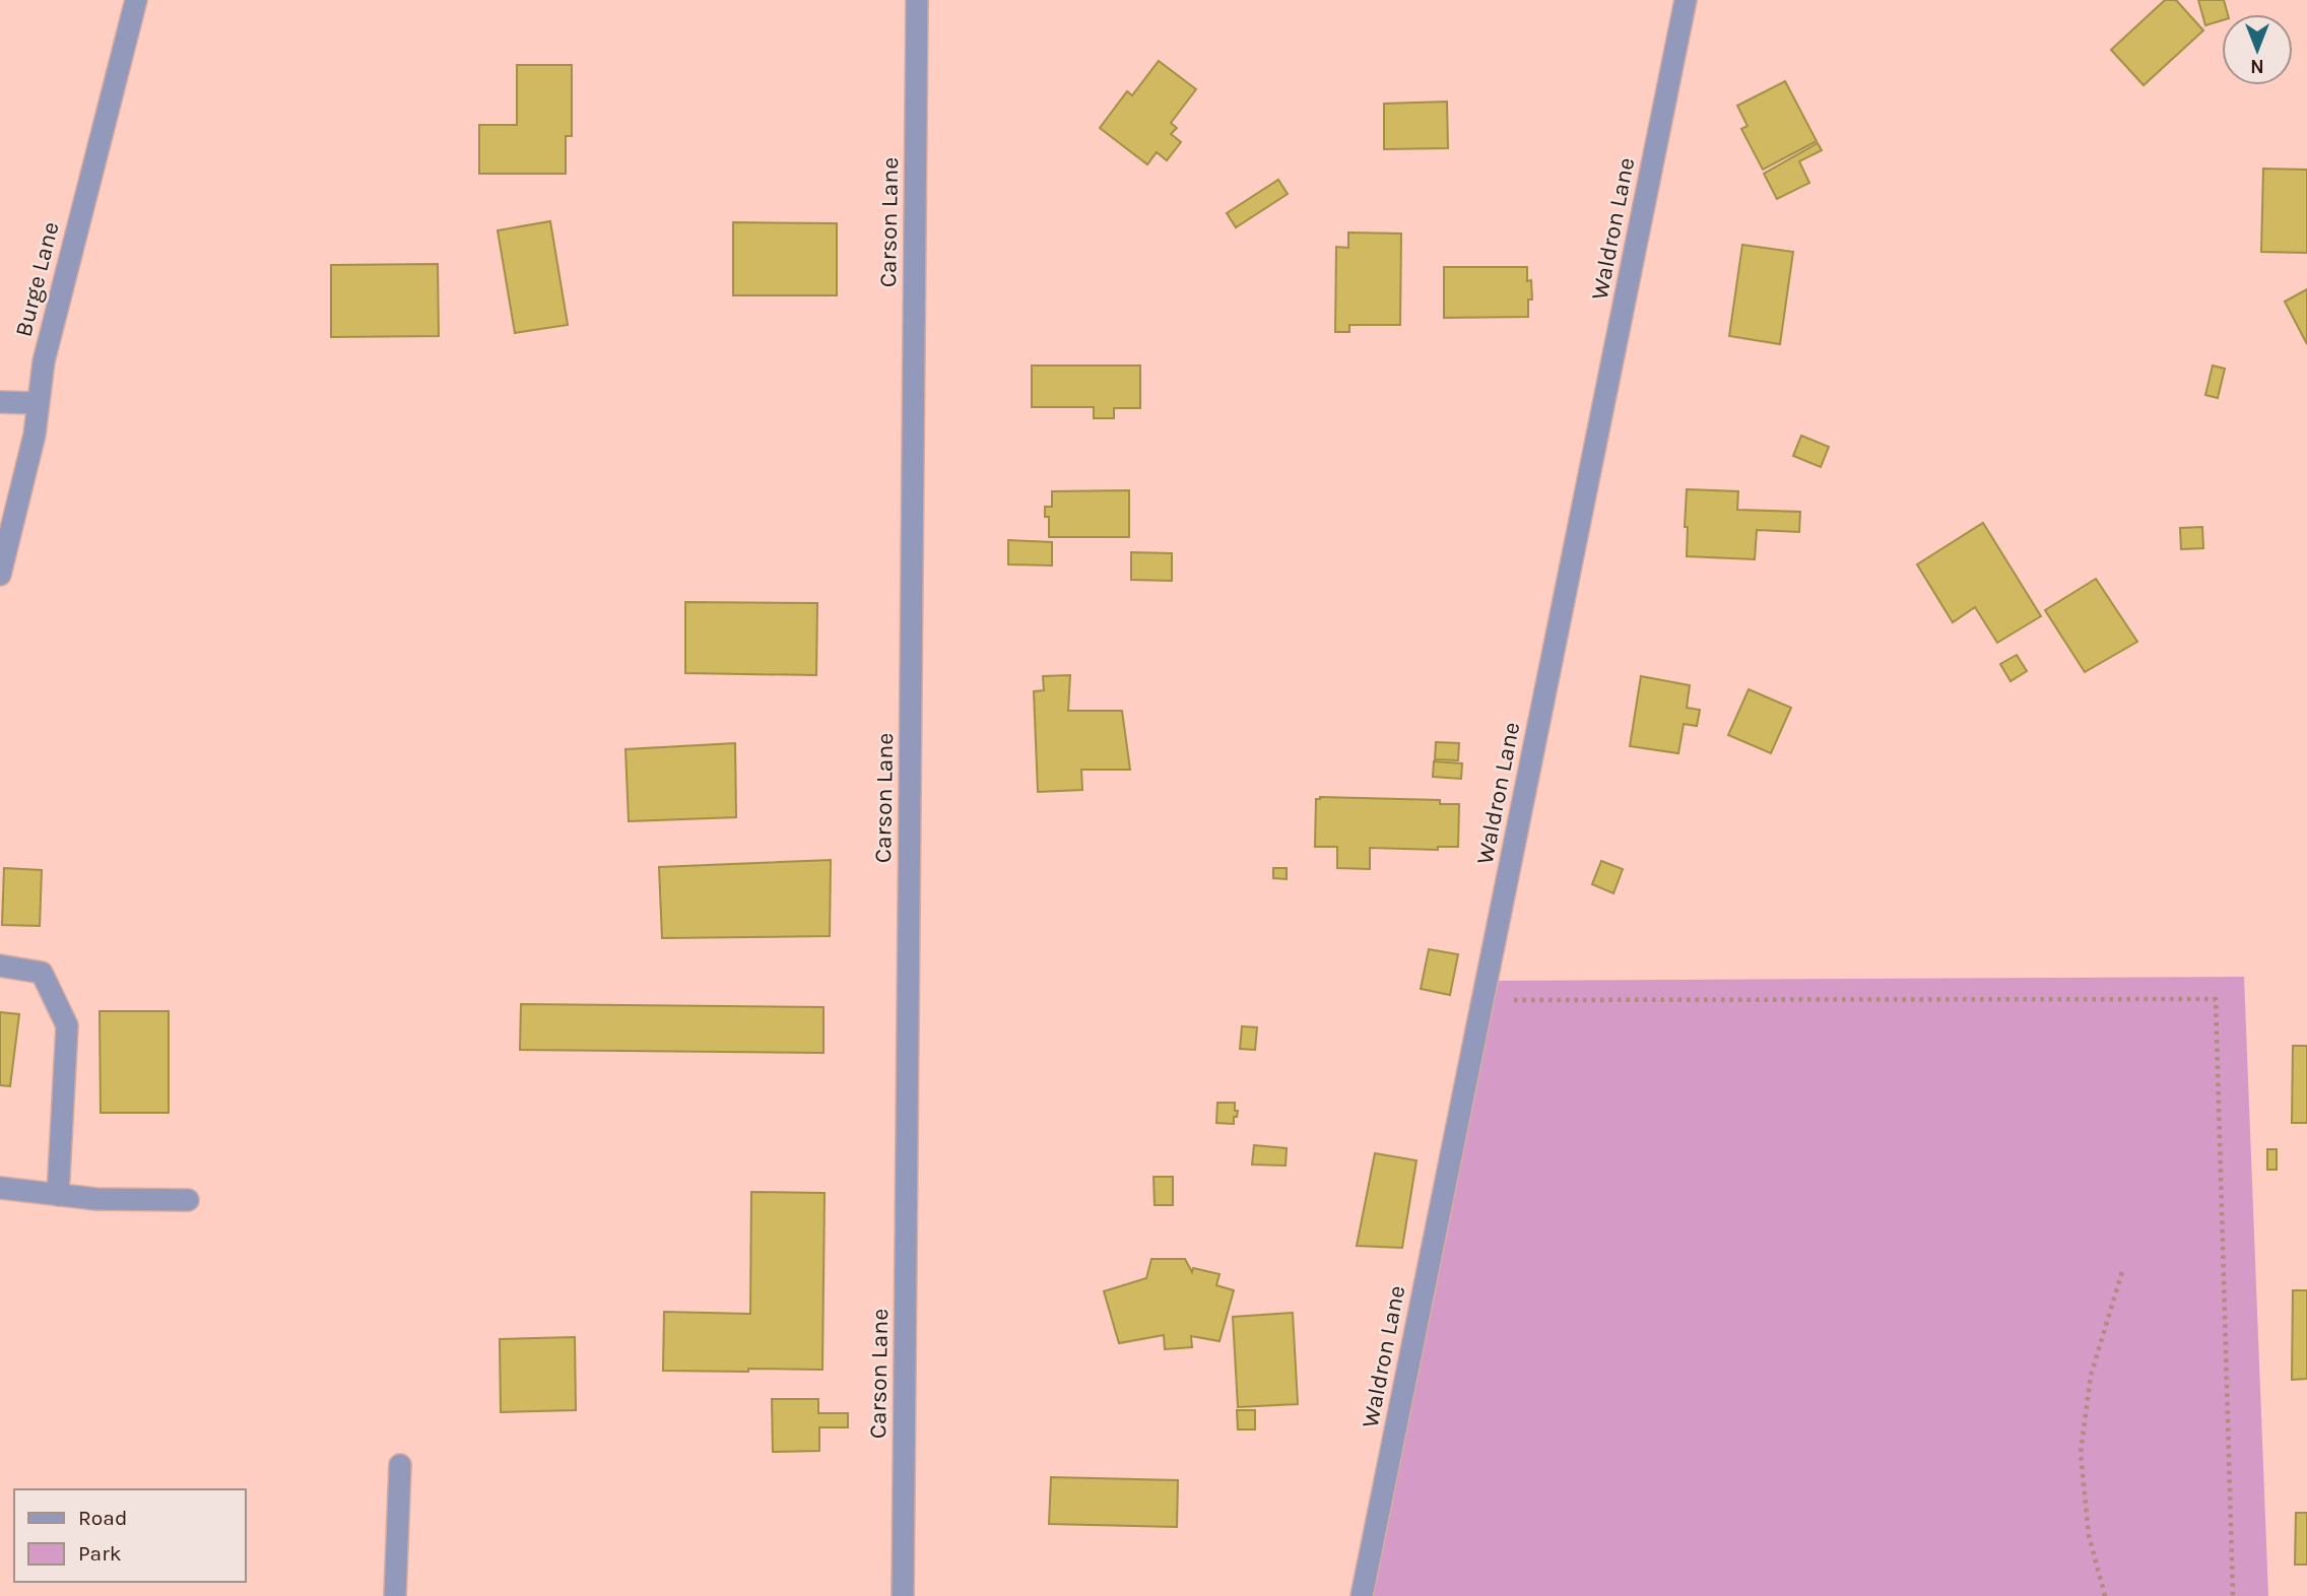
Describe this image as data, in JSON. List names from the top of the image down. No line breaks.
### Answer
{"streets":{"street":["Carson Lane","Waldron Lane","Burge Lane"]},"legend":["Road","Park"],"north":"bottom"}
